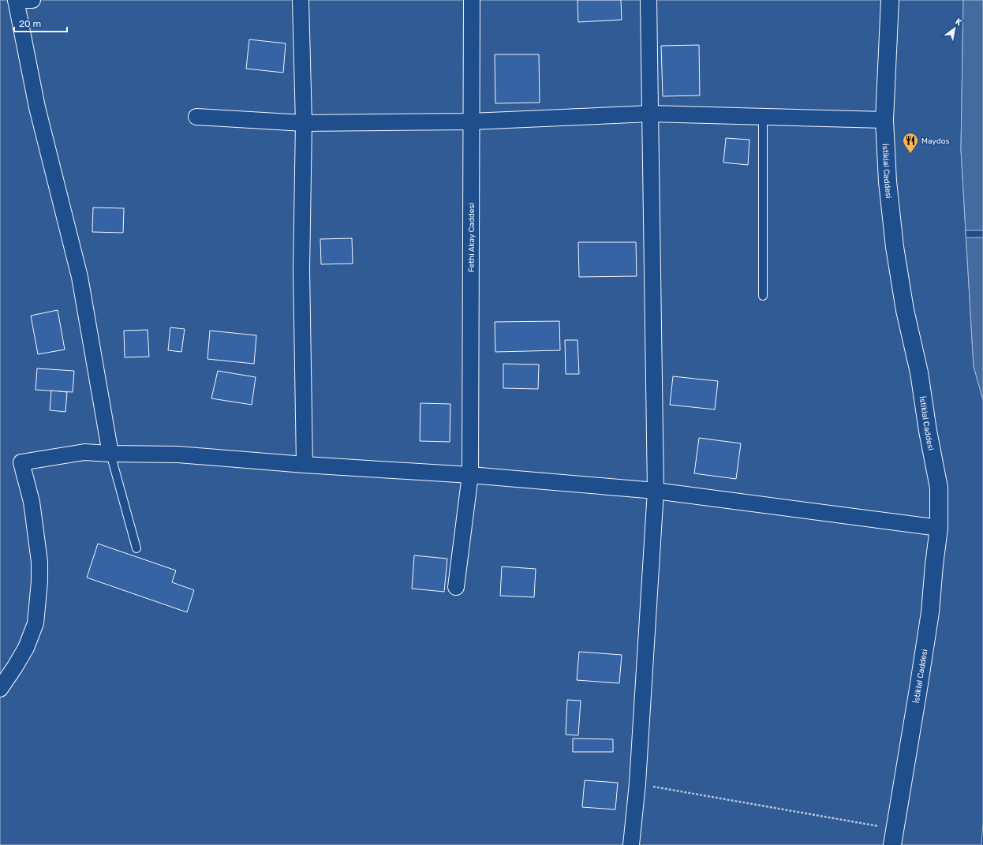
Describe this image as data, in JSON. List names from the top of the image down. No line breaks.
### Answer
{"streets":{"main road":["İstiklal Caddesi"],"street":["Fethi Akay Caddesi"]},"places":{"restaurant":["Maydos"]},"scale_bar":"20 m","north":"top right"}
